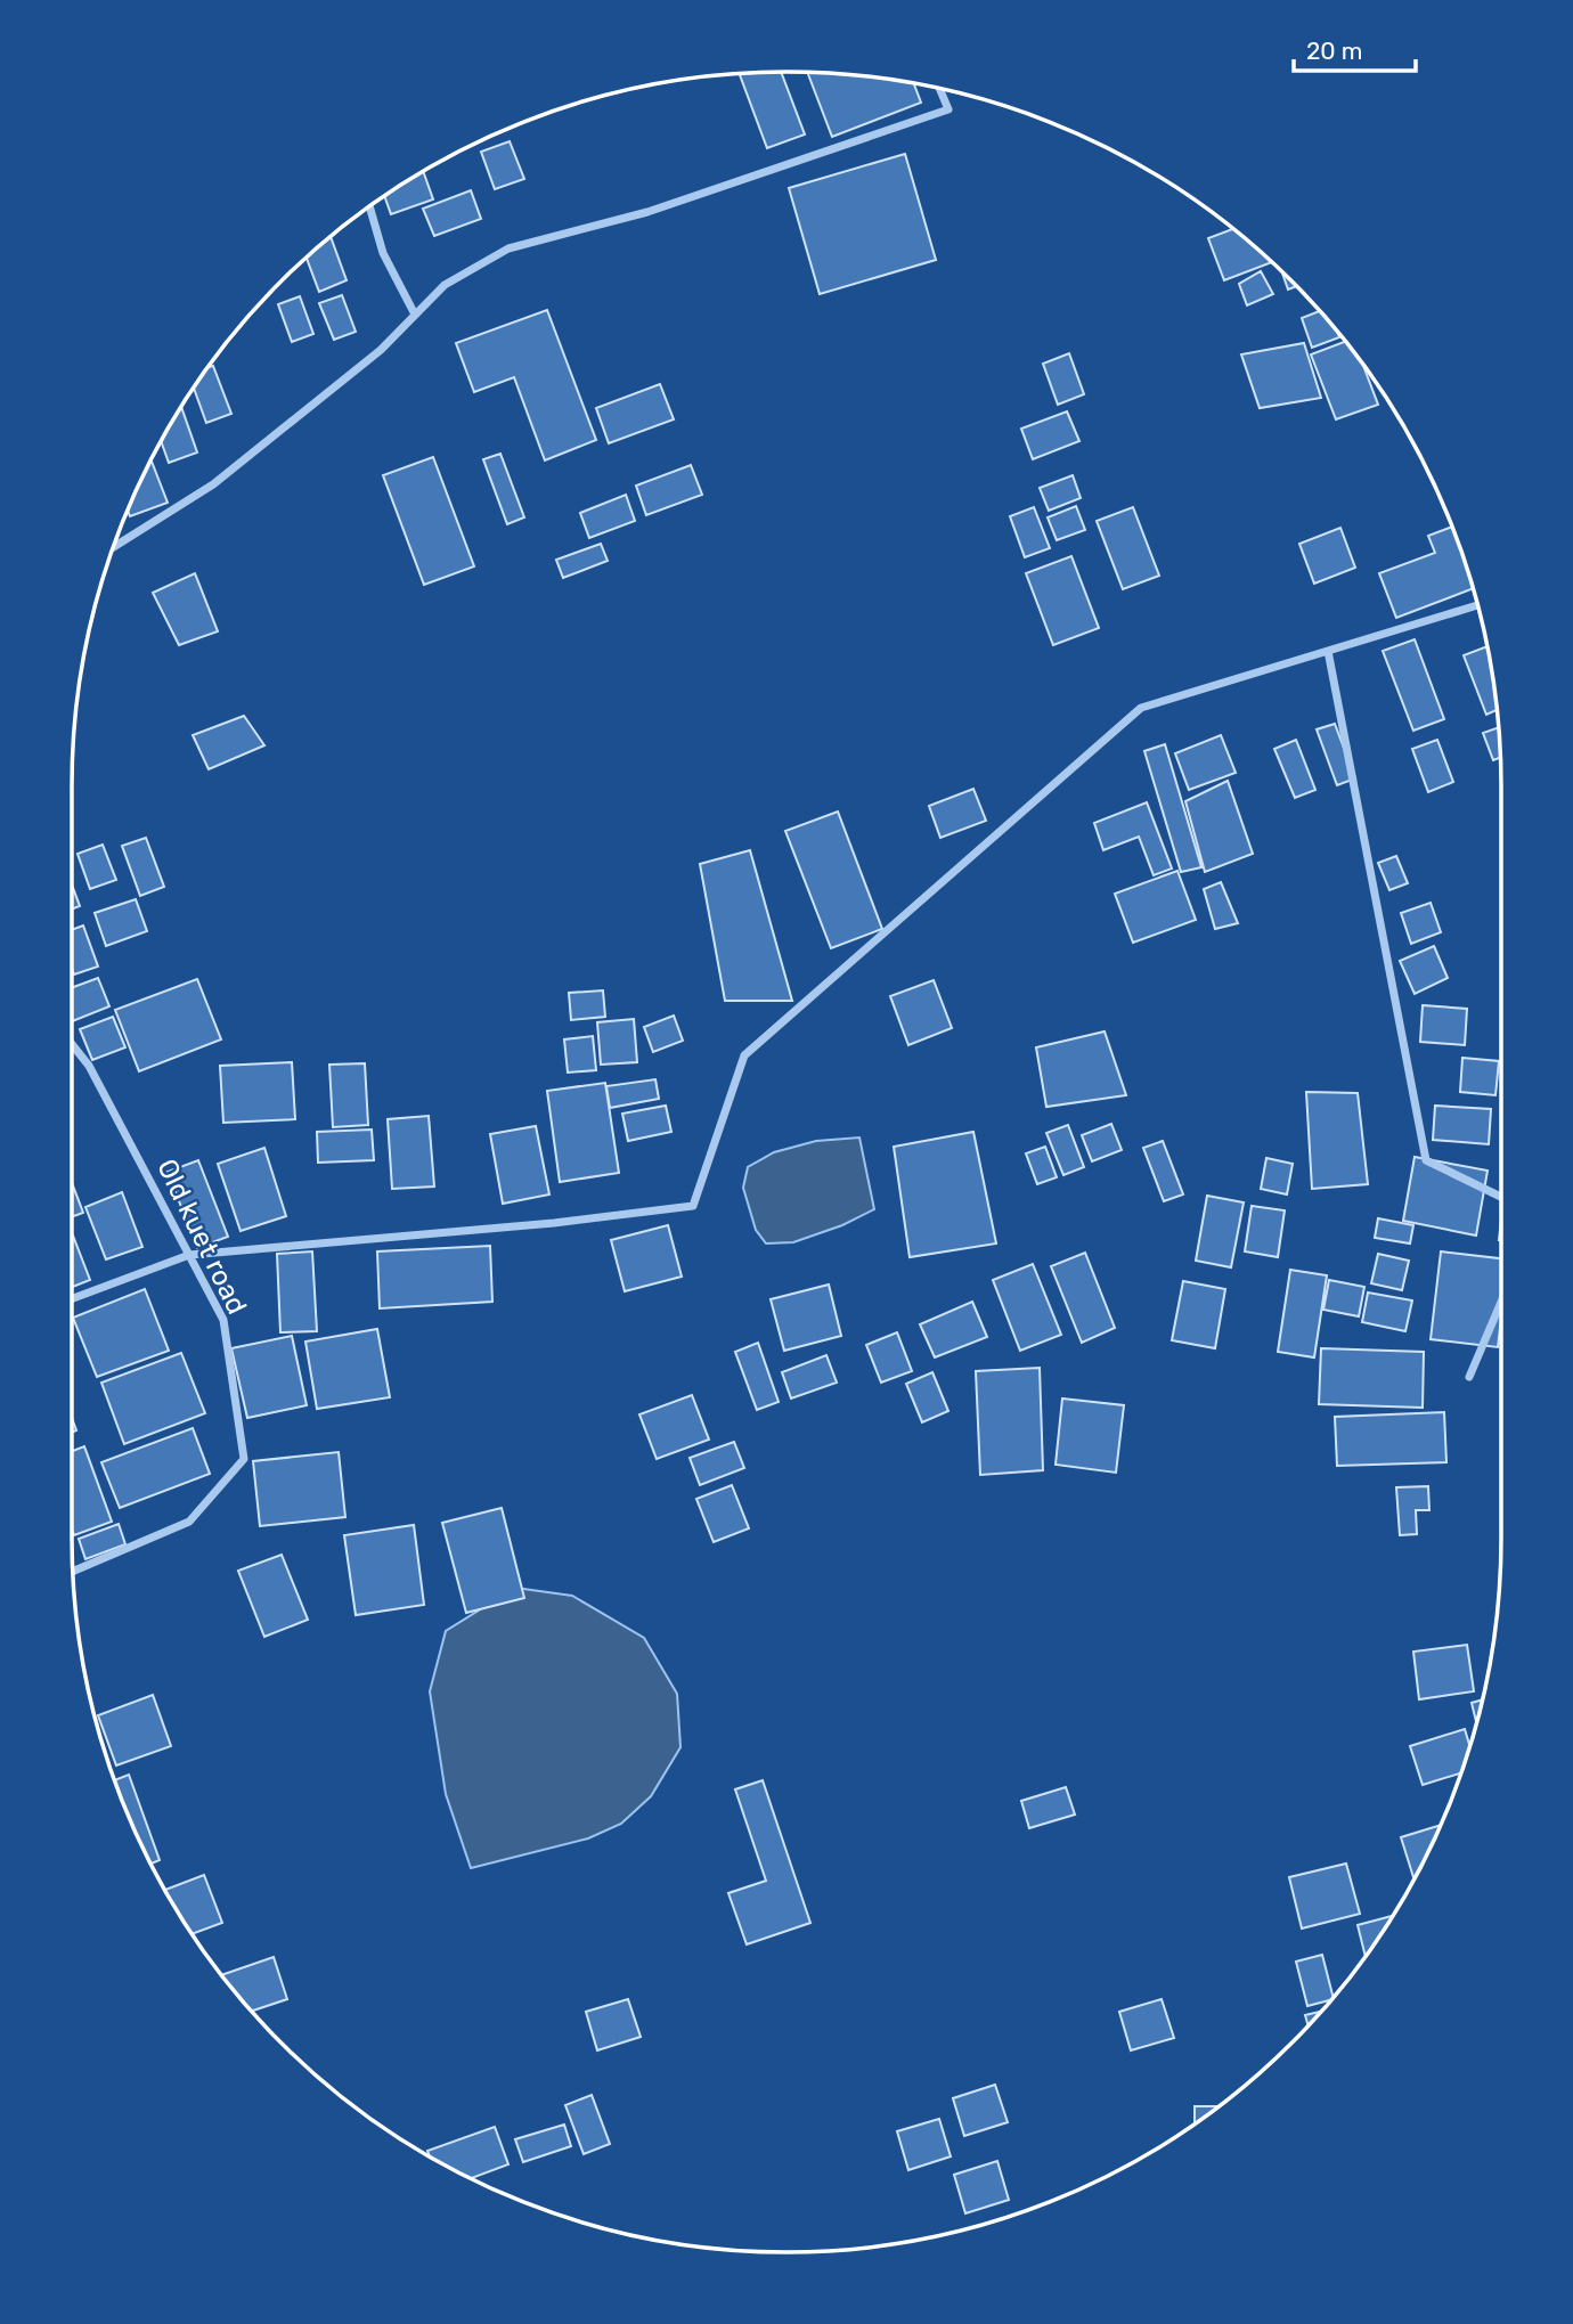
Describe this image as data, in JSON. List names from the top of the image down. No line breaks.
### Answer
{"streets":{"street":["Old kuet road"]},"scale_bar":"20 m"}
